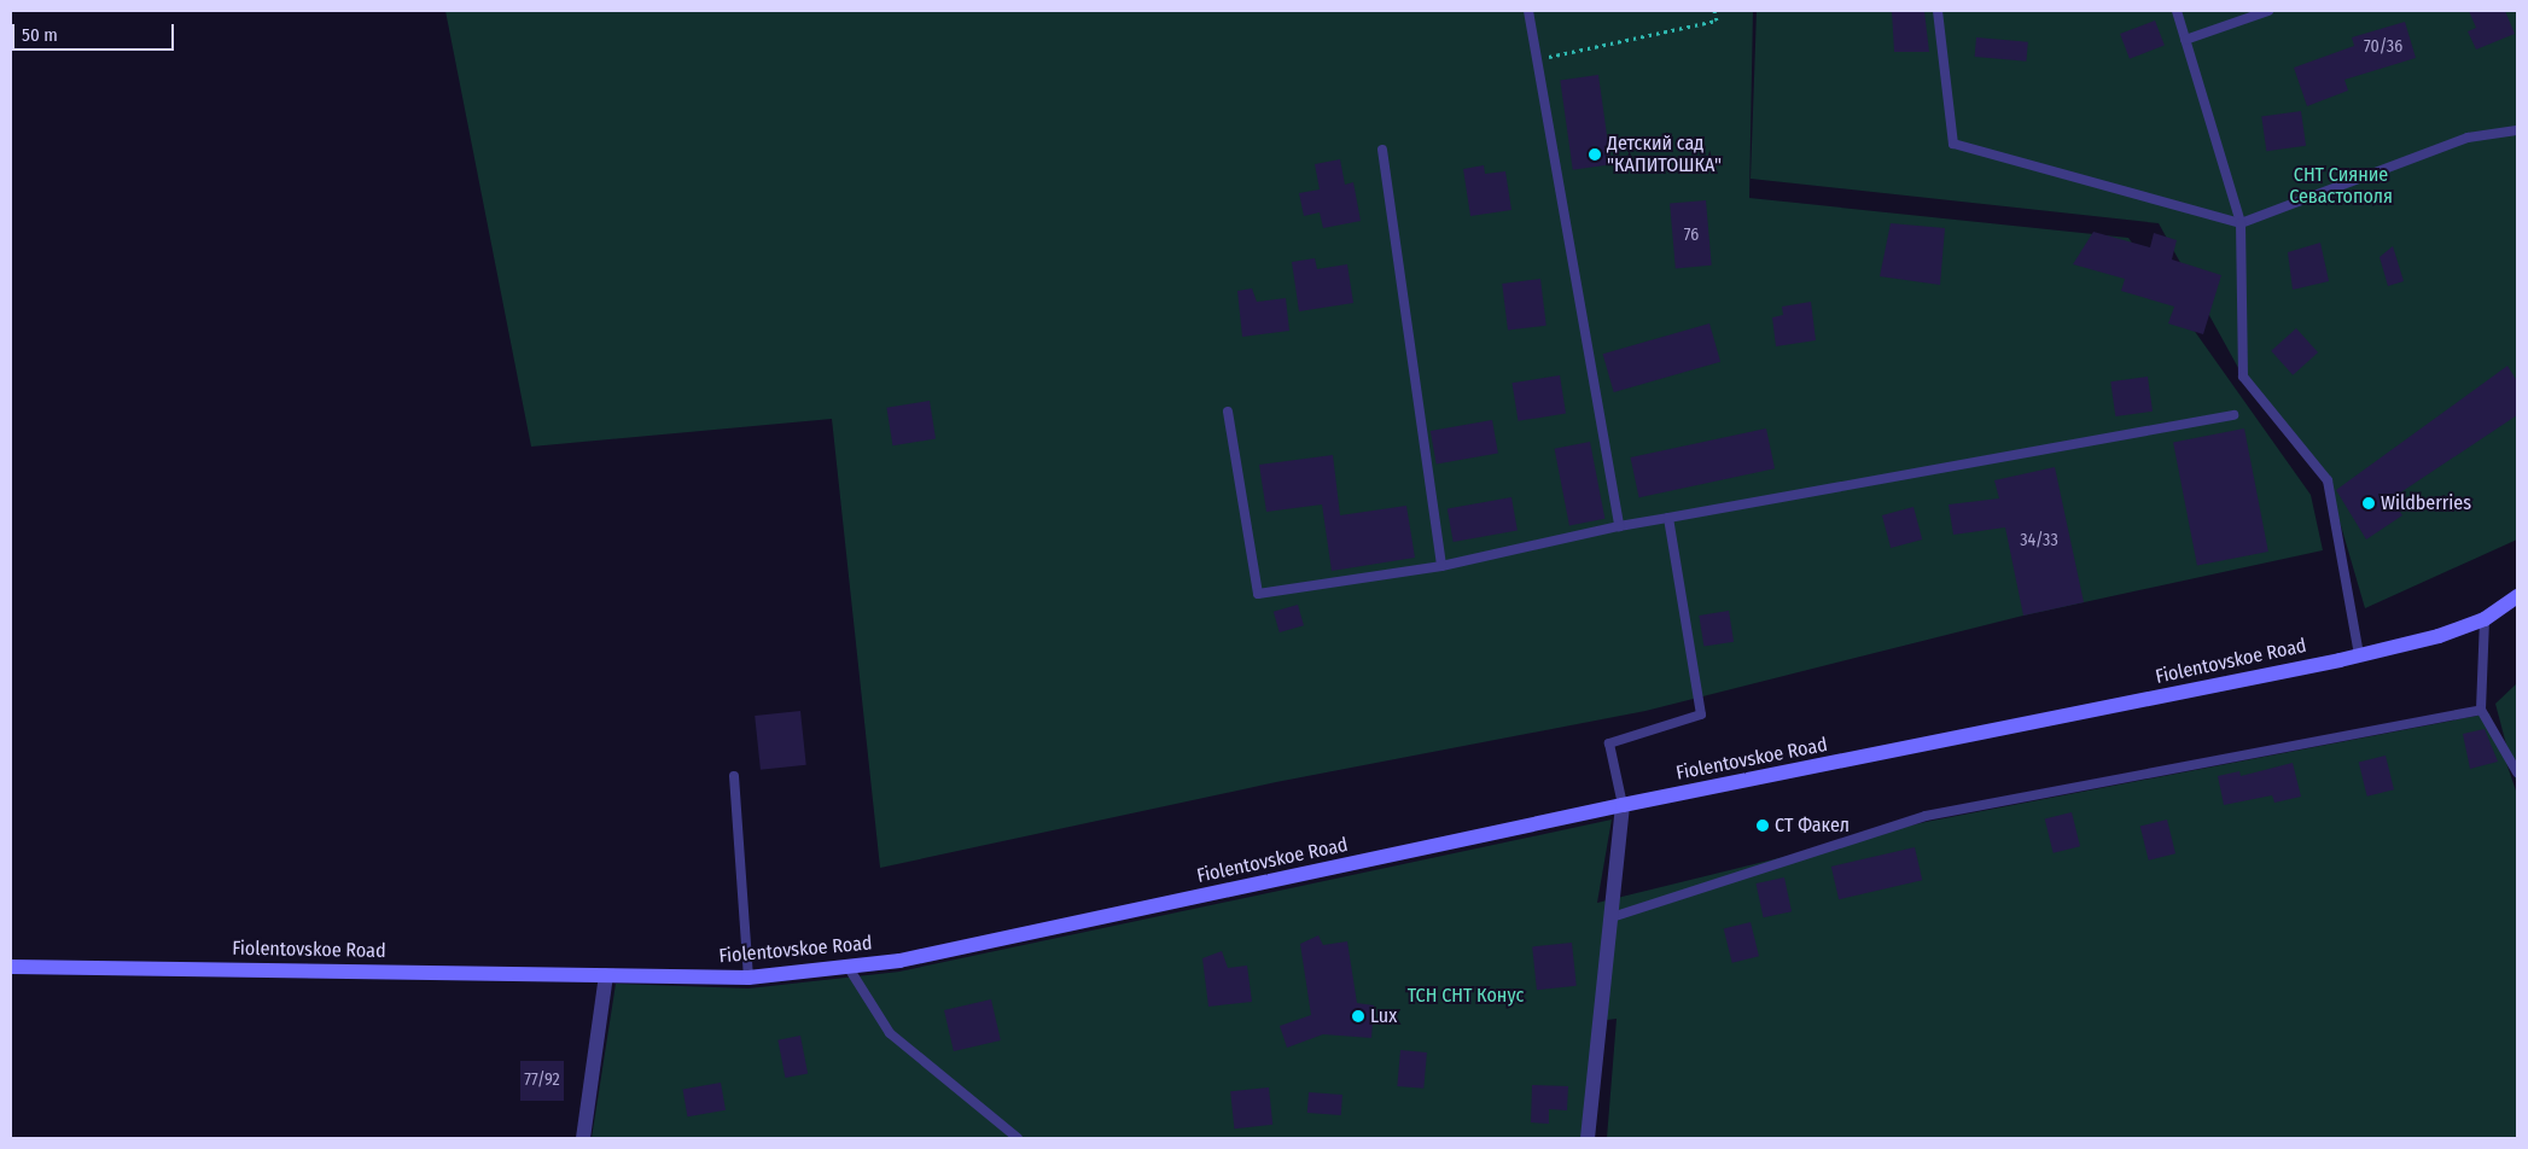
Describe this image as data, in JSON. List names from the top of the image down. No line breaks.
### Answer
{"streets":{"main road":["Fiolentovskoe Road"]},"parks":["СНТ Сияние Севастополя","ТСН СНТ Конус"],"places":["Детский сад \"КАПИТОШКА\"","Wildberries","СТ Факел","Lux"],"house_numbers":["70/36","76","34/33","77/92"],"scale_bar":"50 m"}
